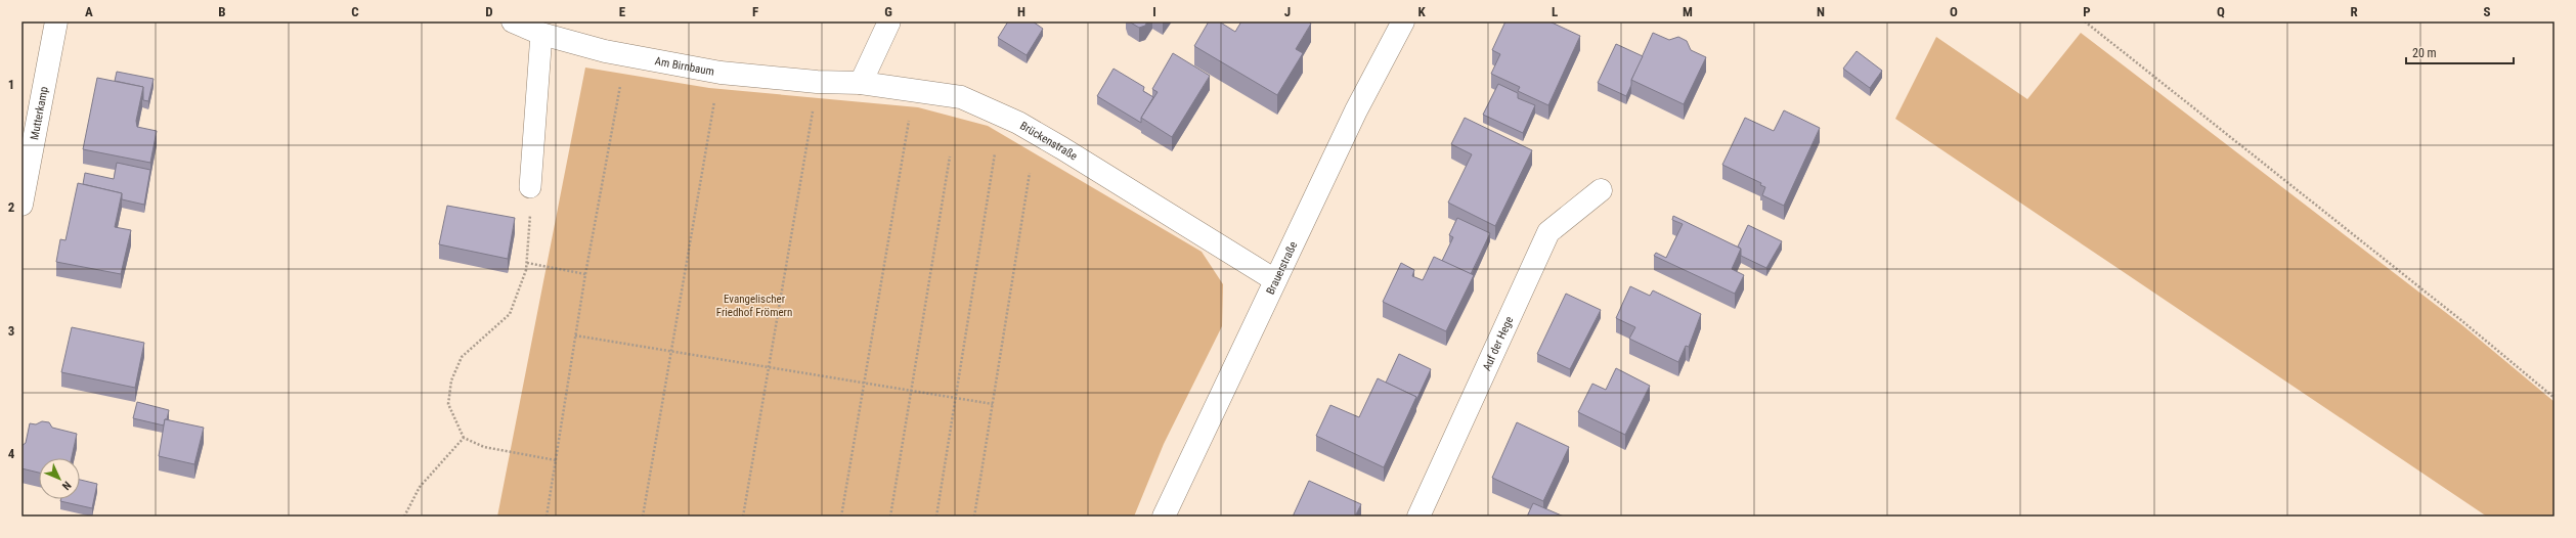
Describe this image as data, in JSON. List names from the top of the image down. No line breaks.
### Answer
{"streets":{"street":["Am Birnbaum","Mutterkamp","Brückenstraße","Brauerstraße","Auf der Hege"]},"crossings":[["Am Birnbaum","Brückenstraße"],["Brückenstraße","Brauerstraße"]],"parks":["Evangelischer Friedhof Frömern"],"scale_bar":"20 m","north":"bottom right","grid":{"columns":["A","B","C","D","E","F","G","H","I","J","K","L","M","N","O","P","Q","R","S"],"rows":["1","2","3","4"]}}
